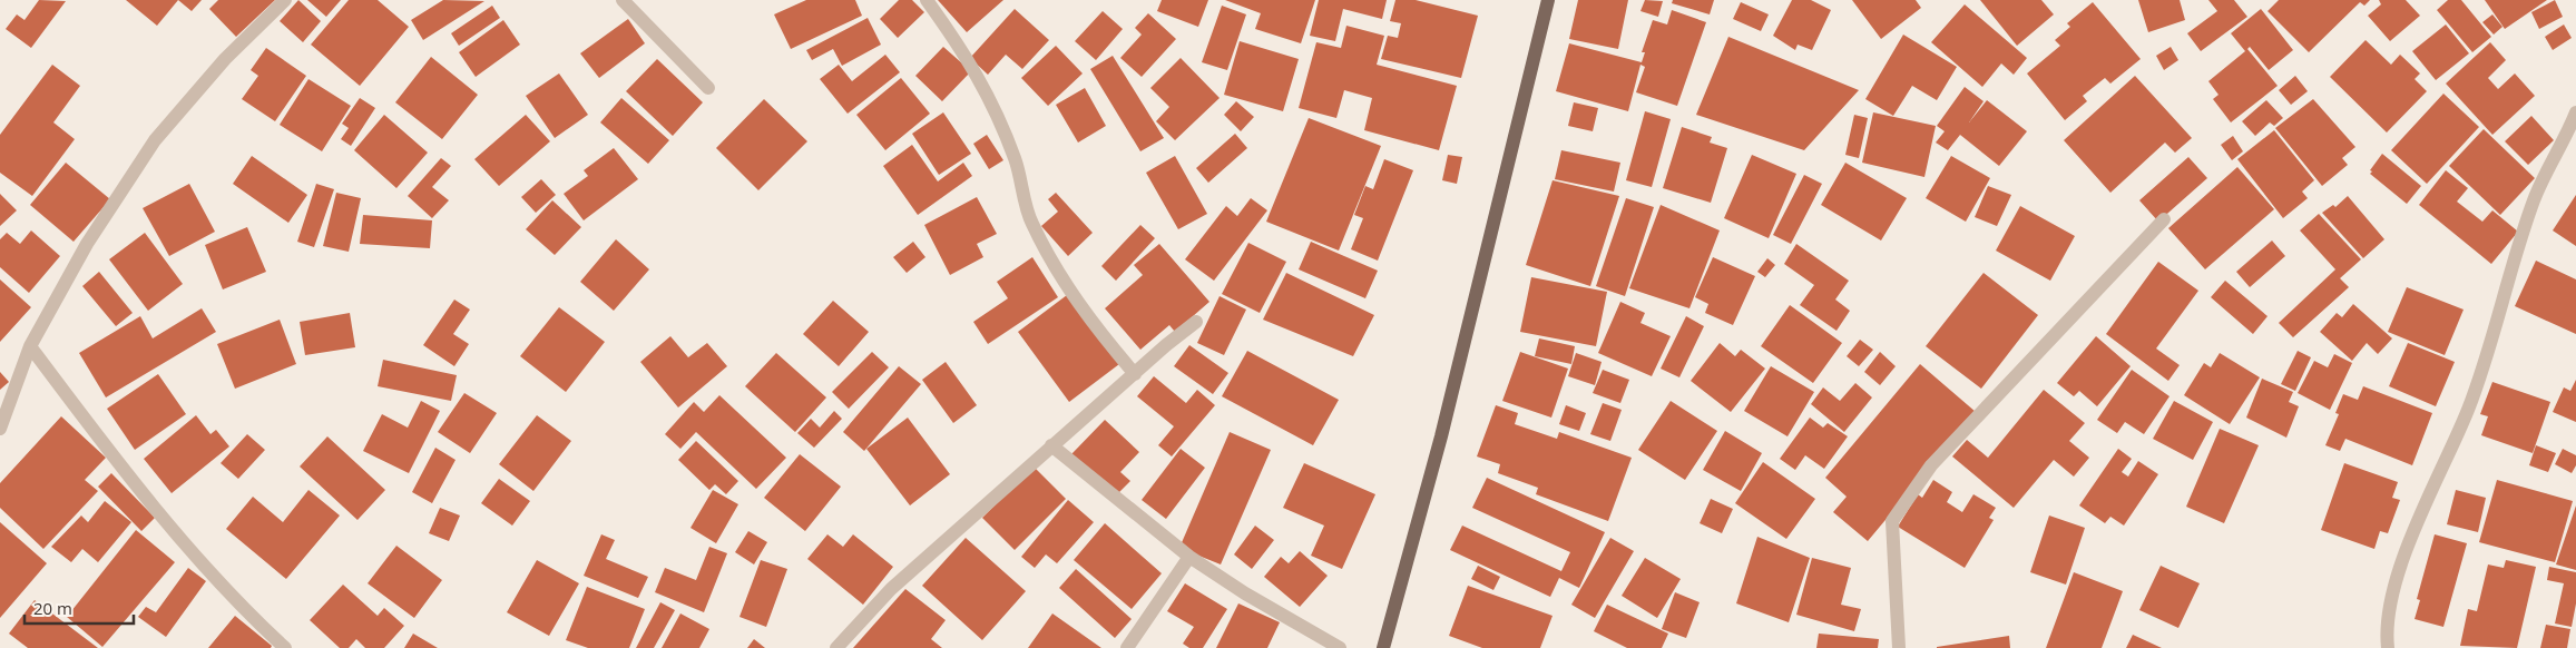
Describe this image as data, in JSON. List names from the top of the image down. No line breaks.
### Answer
{"scale_bar":"20 m"}
